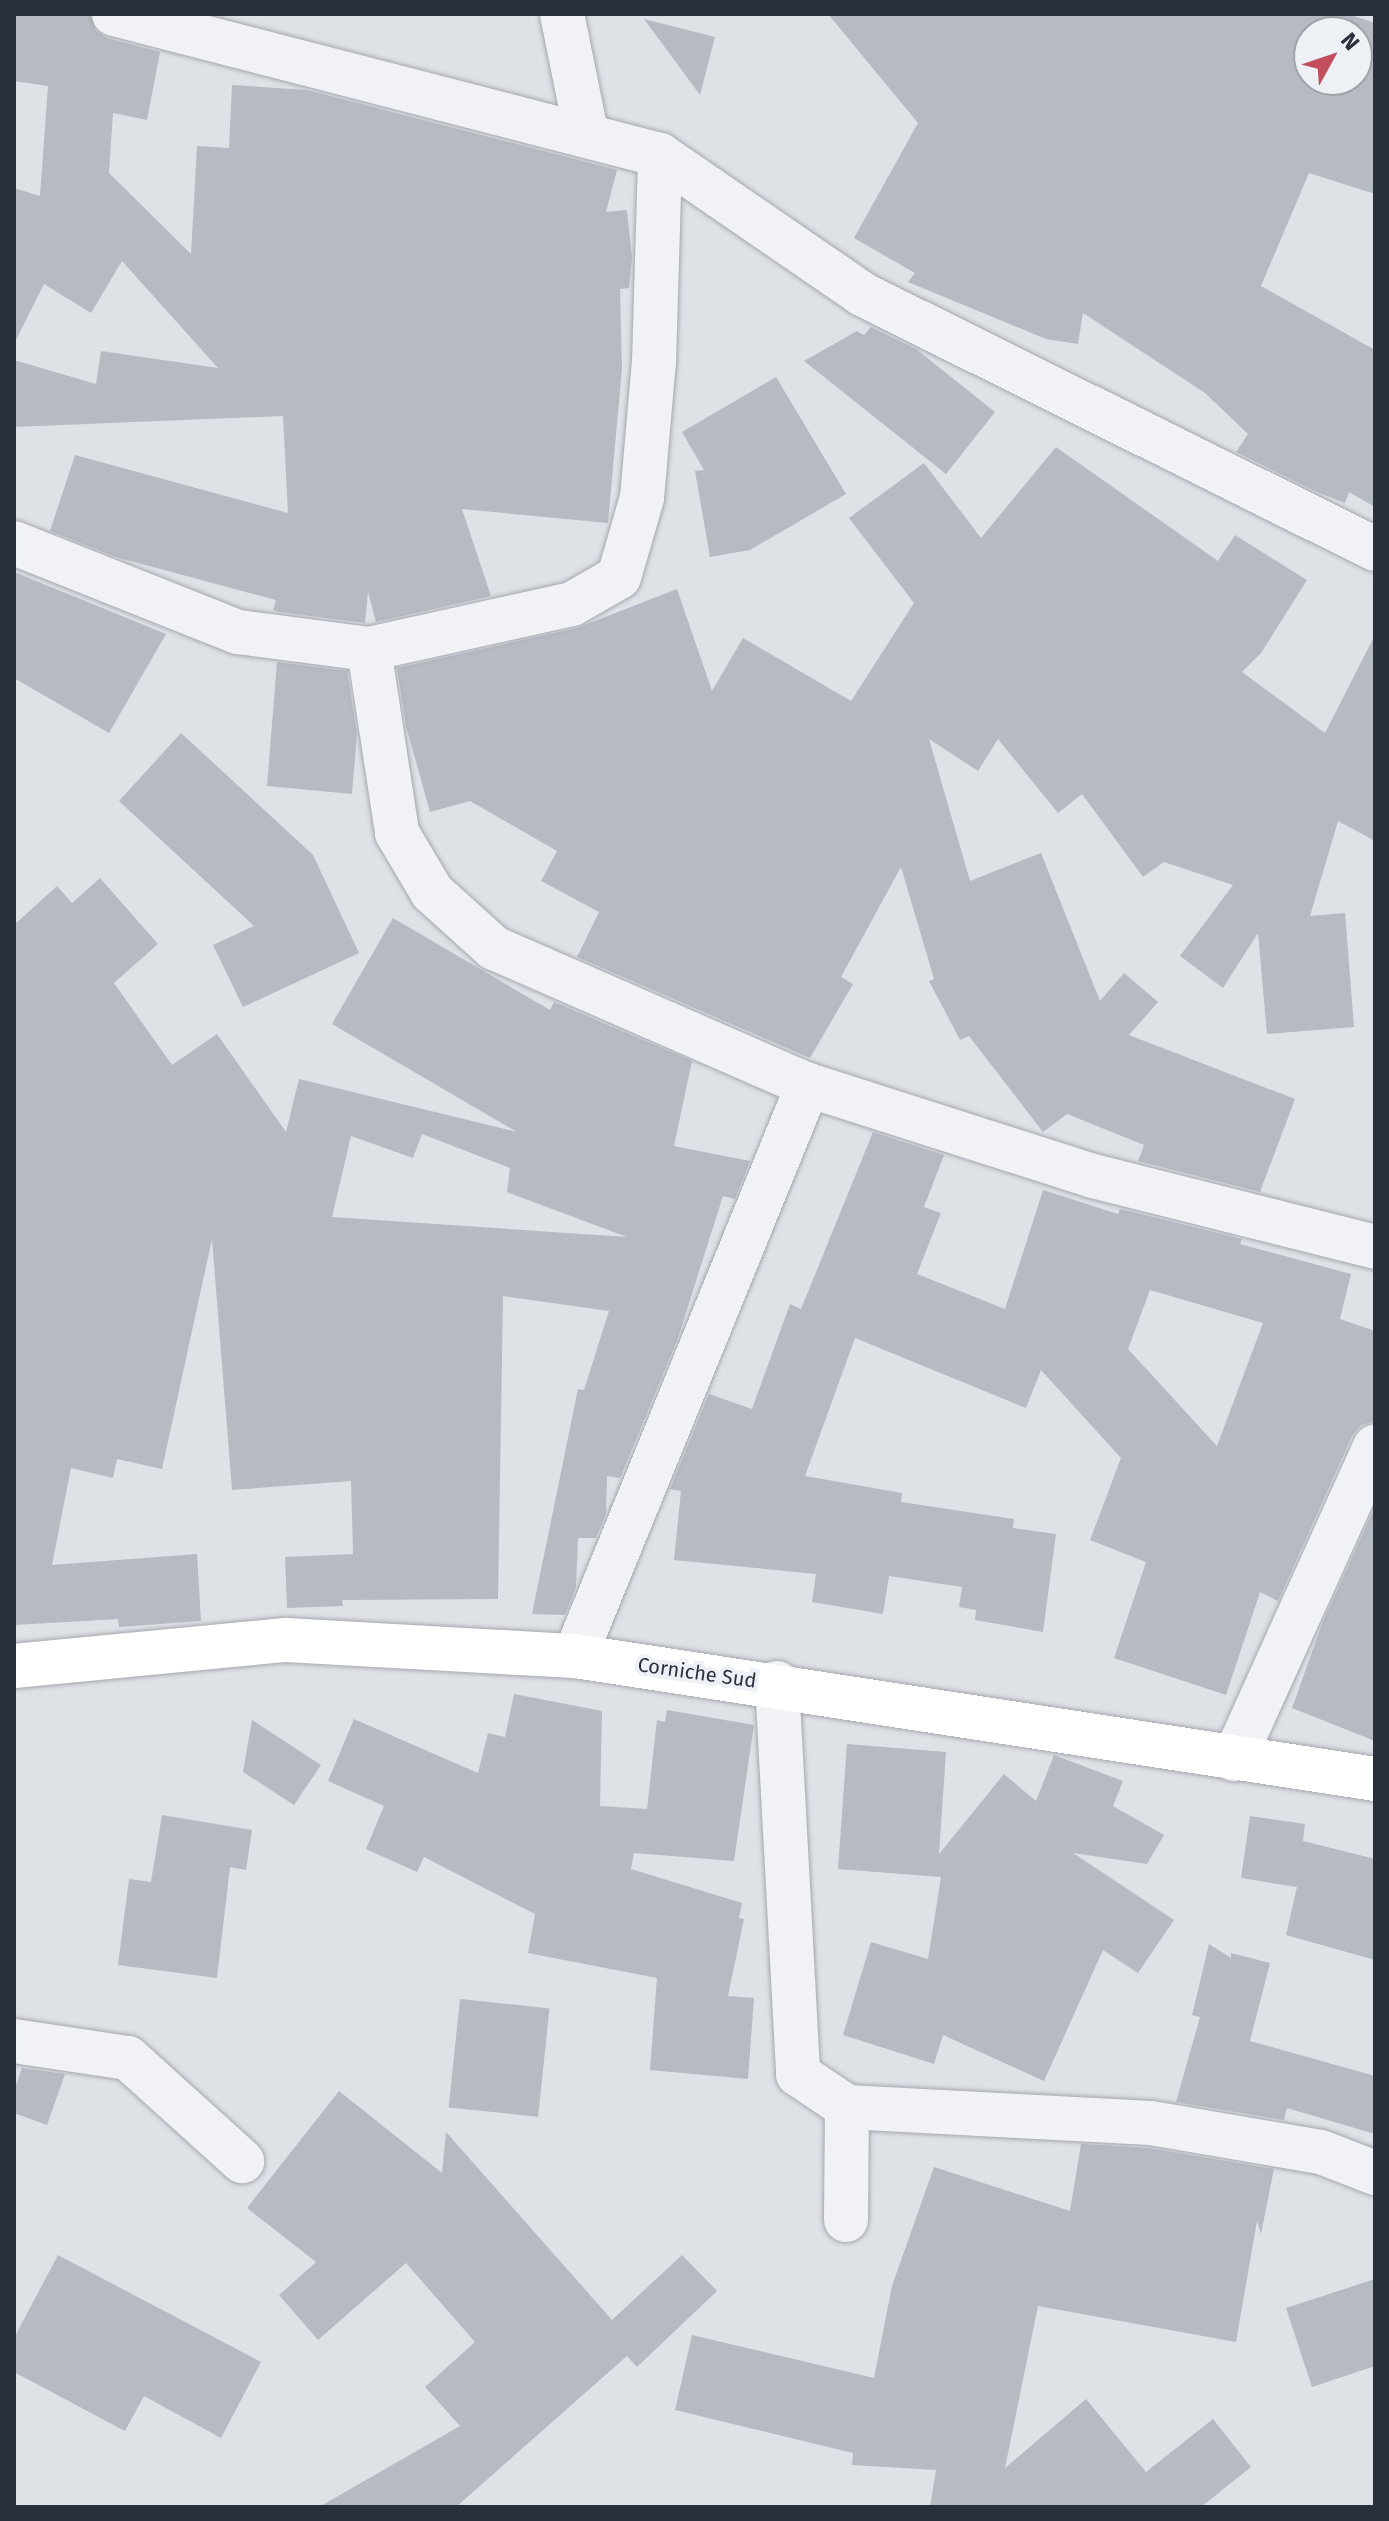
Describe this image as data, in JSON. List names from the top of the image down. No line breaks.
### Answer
{"streets":{"main road":["Corniche Sud"]},"north":"top right"}
